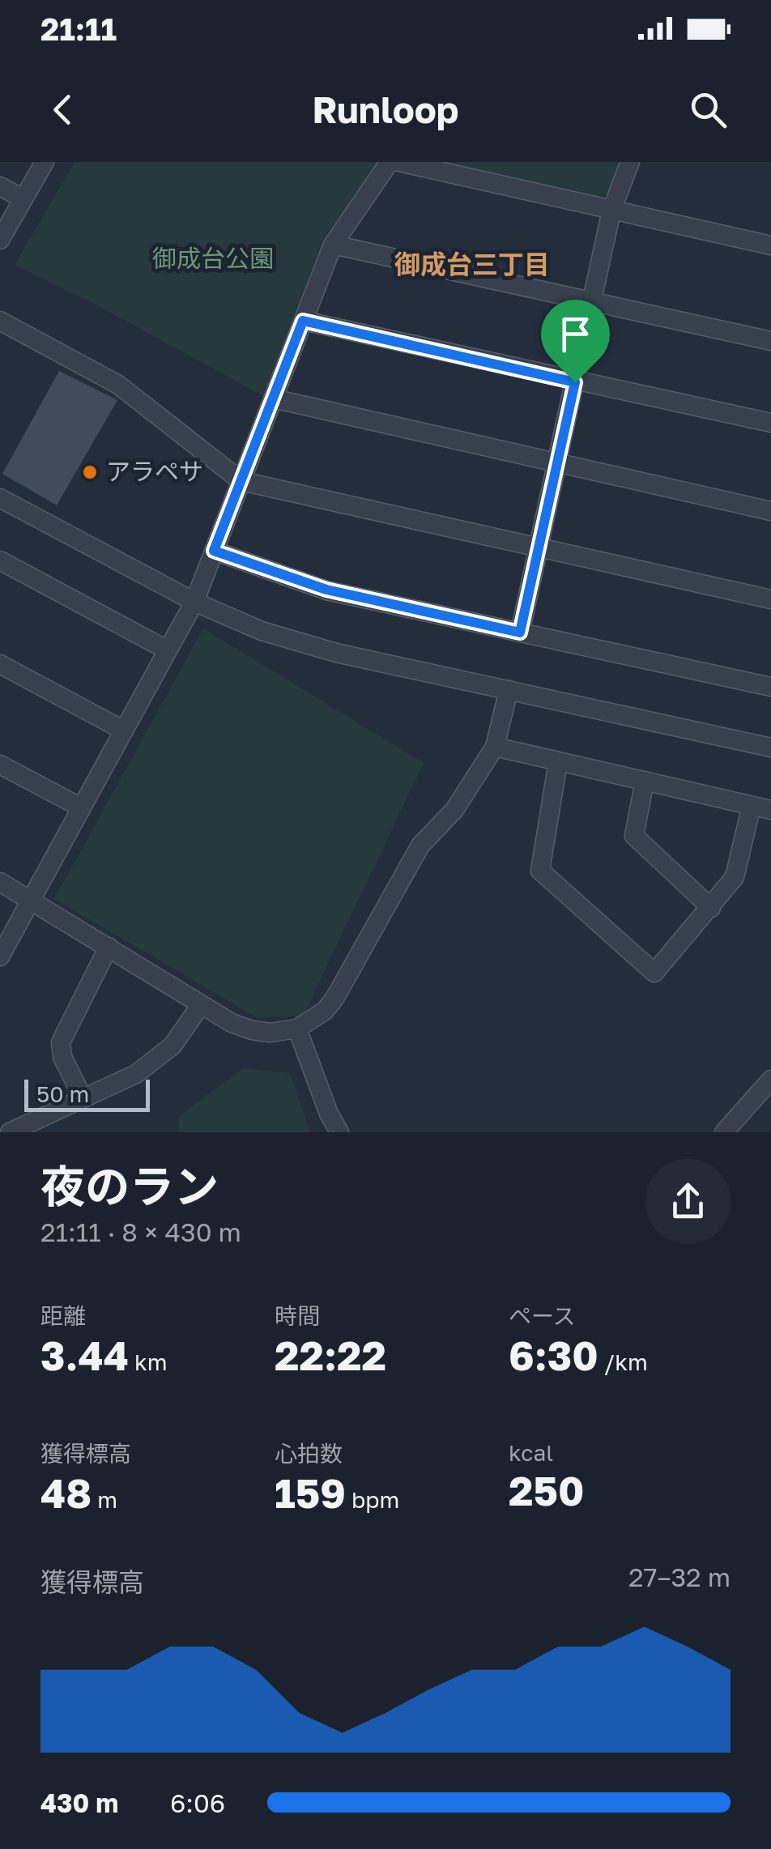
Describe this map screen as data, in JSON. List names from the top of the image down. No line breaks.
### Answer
{"districts":["御成台三丁目"],"parks":["御成台公園"],"places":["アラペサ"],"scale_bar":"50 m","page":{"status":"21:11","header":"Runloop","scale":"50 m","heading":["夜のラン","21:11 · 8 × 430 m"],"stats":[["距離","3.44 km"],["時間","22:22"],["ペース","6:30 /km"],["獲得標高","48 m"],["心拍数","159 bpm"],["kcal","250"]],"chart":["獲得標高","27–32 m"],"list":[{"name":"430 m","note":"6:06"}]}}
